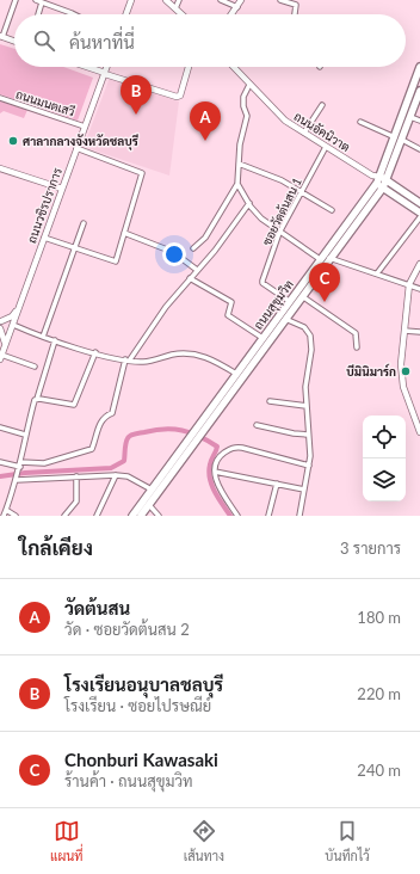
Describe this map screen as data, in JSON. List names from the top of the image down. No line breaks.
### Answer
{"streets":{"main road":["ถนนสุขุมวิท"],"street":["ถนนมนตเสวี","ถนนอัคนิวาต","ถนนวชิรปราการ","ซอยวัดต้นสน 1"]},"crossings":[["ถนนมนตเสวี","ถนนวชิรปราการ"],["ถนนอัคนิวาต","ซอยวัดต้นสน 1"],["ถนนอัคนิวาต","ถนนสุขุมวิท"],["ซอยวัดต้นสน 1","ถนนสุขุมวิท"]],"places":["ศาลากลางจังหวัดชลบุรี","บีมินิมาร์ก"],"page":{"search":"ค้นหาที่นี่","pins":["B","A","C"],"heading":["ใกล้เคียง","3 รายการ"],"list":[{"mark":"A","name":"วัดต้นสน","note":"วัด · ซอยวัดต้นสน 2","value":"180 m"},{"mark":"B","name":"โรงเรียนอนุบาลชลบุรี","note":"โรงเรียน · ซอยไปรษณีย์","value":"220 m"},{"mark":"C","name":"Chonburi Kawasaki","note":"ร้านค้า · ถนนสุขุมวิท","value":"240 m"}],"nav":["แผนที่","เส้นทาง","บันทึกไว้"]}}
